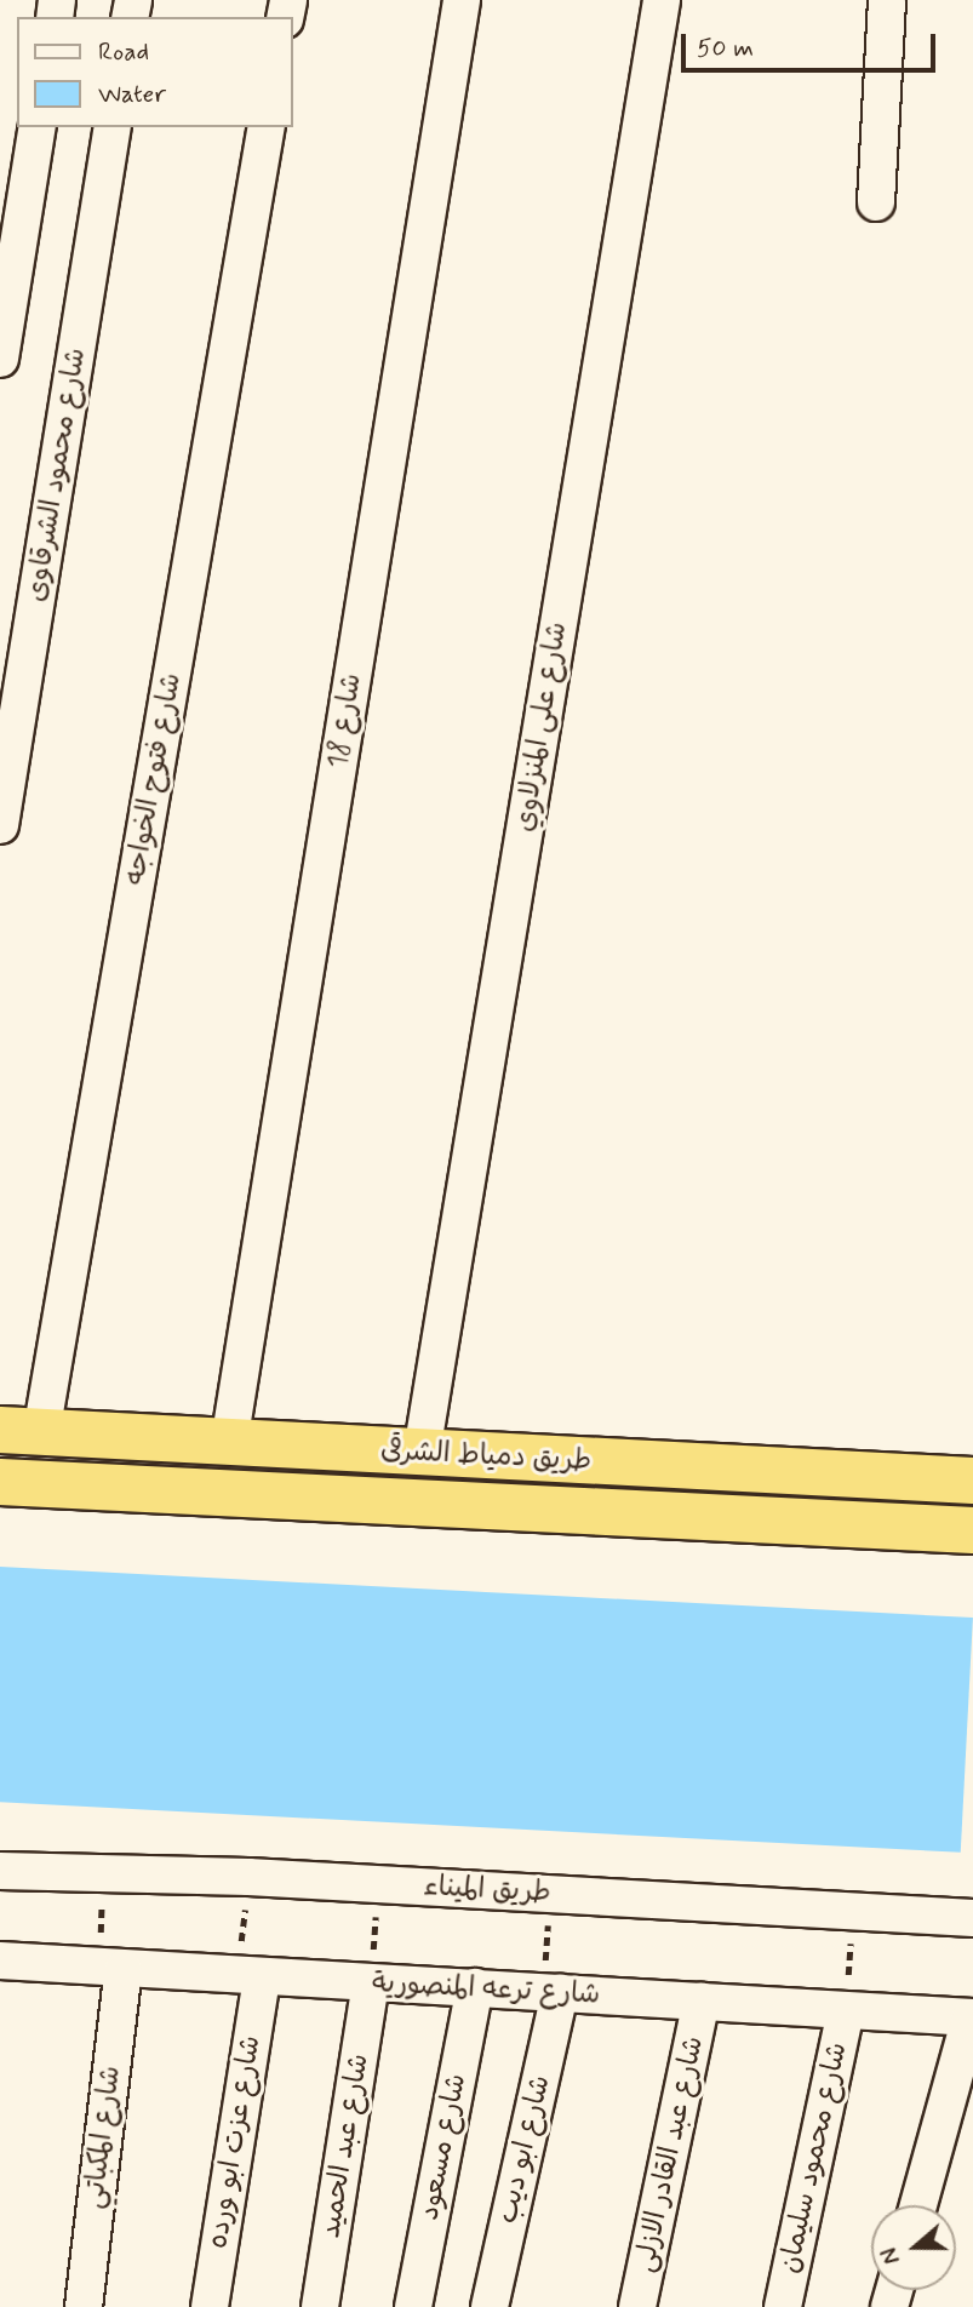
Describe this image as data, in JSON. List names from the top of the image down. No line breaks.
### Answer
{"streets":{"highway":["طريق دمياط الشرقى"],"street":["شارع محمود الشرقاوى","شارع 18","شارع على المنزلاوي","شارع فتوح الخواجه","طريق الميناء","شارع ترعه المنصورية","شارع المكباتي","شارع عزت ابو ورده","شارع عبد الحميد","شارع مسعود","شارع ابو ديب","شارع عبد القادر الازلى","شارع محمود سليمان"]},"crossings":[["شارع 18","طريق دمياط الشرقى"],["شارع على المنزلاوي","طريق دمياط الشرقى"],["شارع فتوح الخواجه","طريق دمياط الشرقى"],["شارع ترعه المنصورية","شارع المكباتي"],["شارع ترعه المنصورية","شارع عزت ابو ورده"],["شارع ترعه المنصورية","شارع عبد الحميد"],["شارع ترعه المنصورية","شارع مسعود"],["شارع ترعه المنصورية","شارع ابو ديب"],["شارع ترعه المنصورية","شارع عبد القادر الازلى"],["شارع ترعه المنصورية","شارع محمود سليمان"]],"legend":["Road","Water"],"scale_bar":"50 m","north":"left"}
